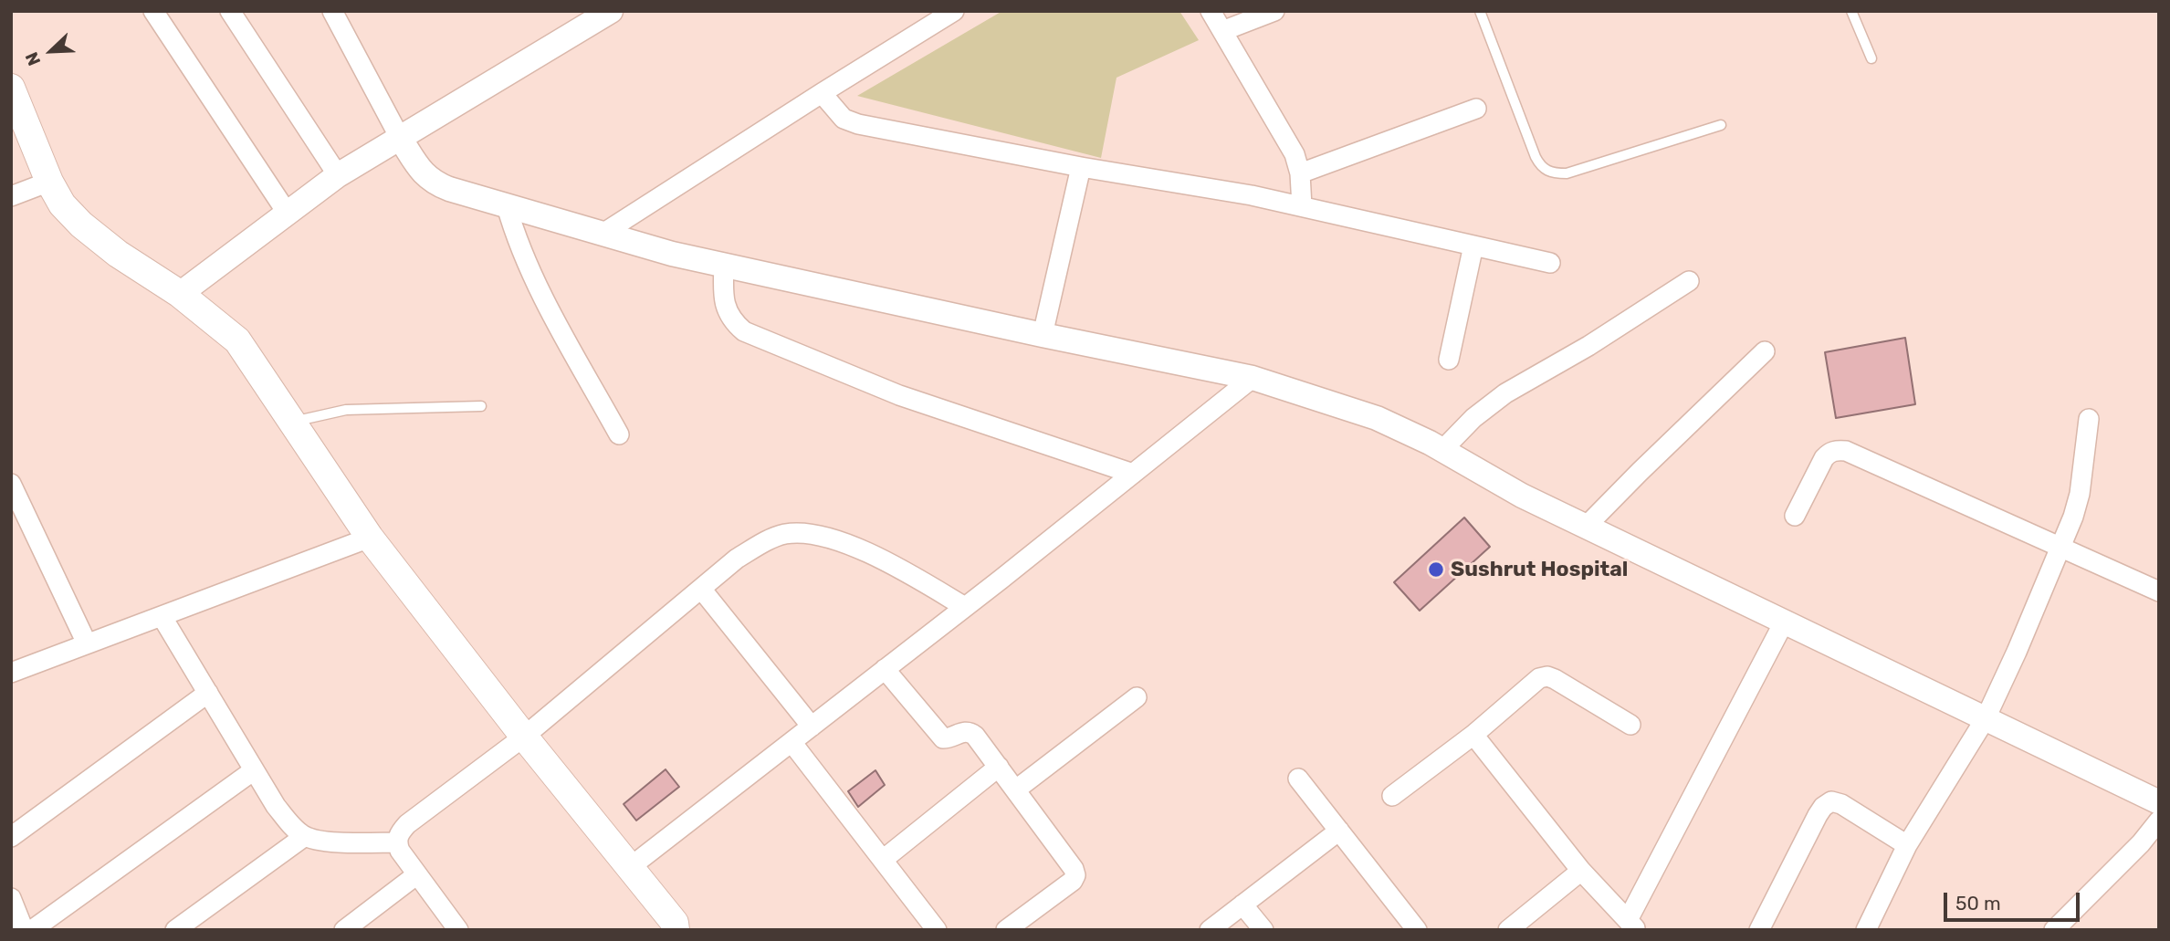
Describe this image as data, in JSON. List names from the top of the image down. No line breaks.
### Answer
{"places":["Sushrut Hospital"],"scale_bar":"50 m","north":"bottom left"}
